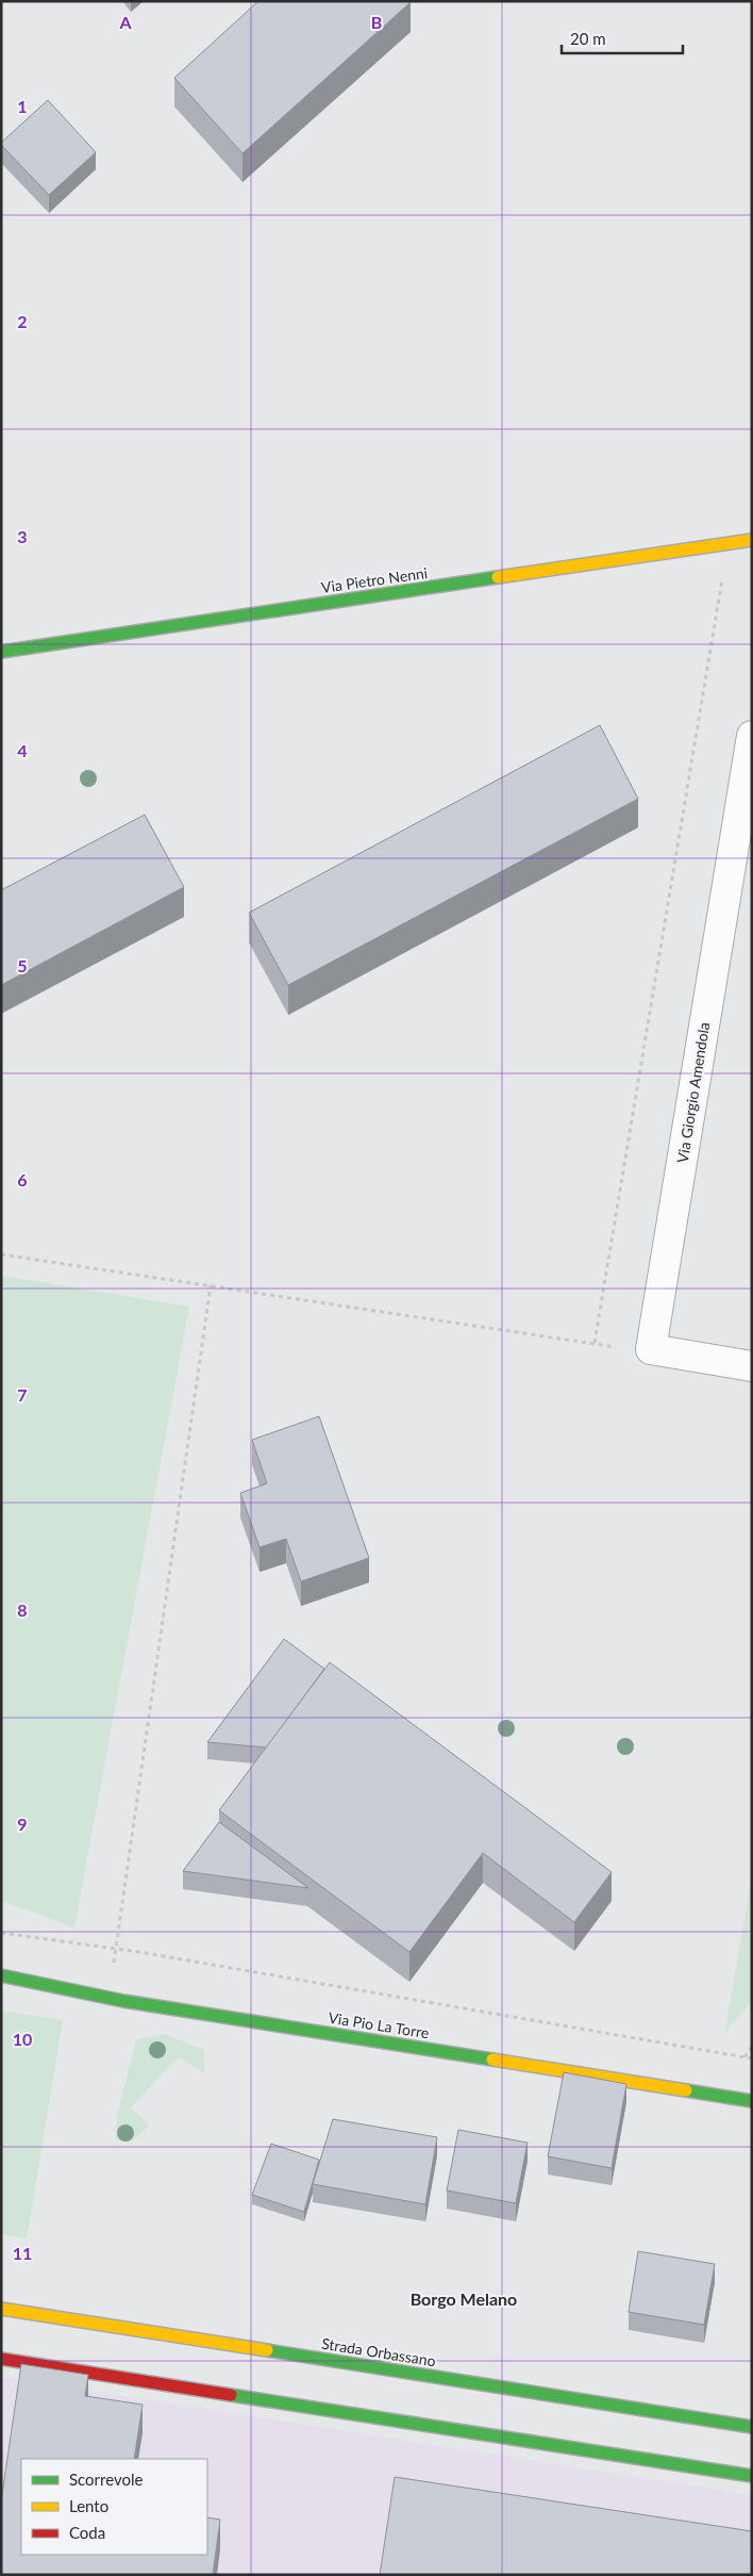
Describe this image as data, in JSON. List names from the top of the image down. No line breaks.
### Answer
{"streets":{"street":["Via Pietro Nenni","Via Giorgio Amendola","Via Pio La Torre","Strada Orbassano"]},"districts":["Borgo Melano"],"legend":["Scorrevole","Lento","Coda"],"scale_bar":"20 m","grid":{"columns":["A","B"],"rows":["1","2","3","4","5","6","7","8","9","10","11"]}}
